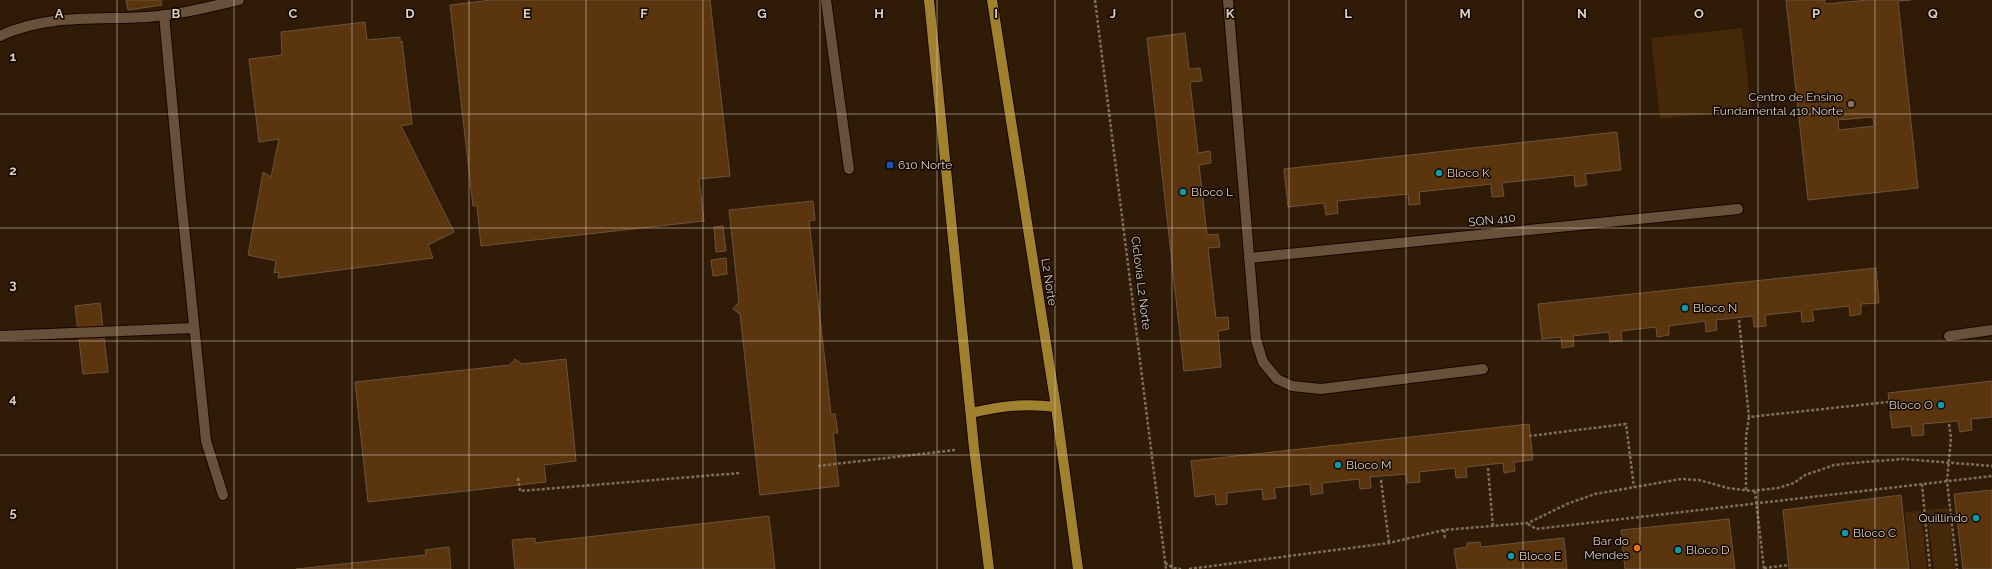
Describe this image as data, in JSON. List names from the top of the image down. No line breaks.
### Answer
{"streets":{"main road":["L2 Norte"],"street":["SQN 410"],"path":["Ciclovia L2 Norte"]},"places":{"other":["Centro de Ensino Fundamental 410 Norte","Bloco K","Bloco L","Bloco N","Bloco O","Bloco M","Quillindo","Bloco C","Bar do Mendes","Bloco D","Bloco E"],"transit":["610 Norte"]},"grid":{"columns":["A","B","C","D","E","F","G","H","I","J","K","L","M","N","O","P","Q"],"rows":["1","2","3","4","5"]}}
